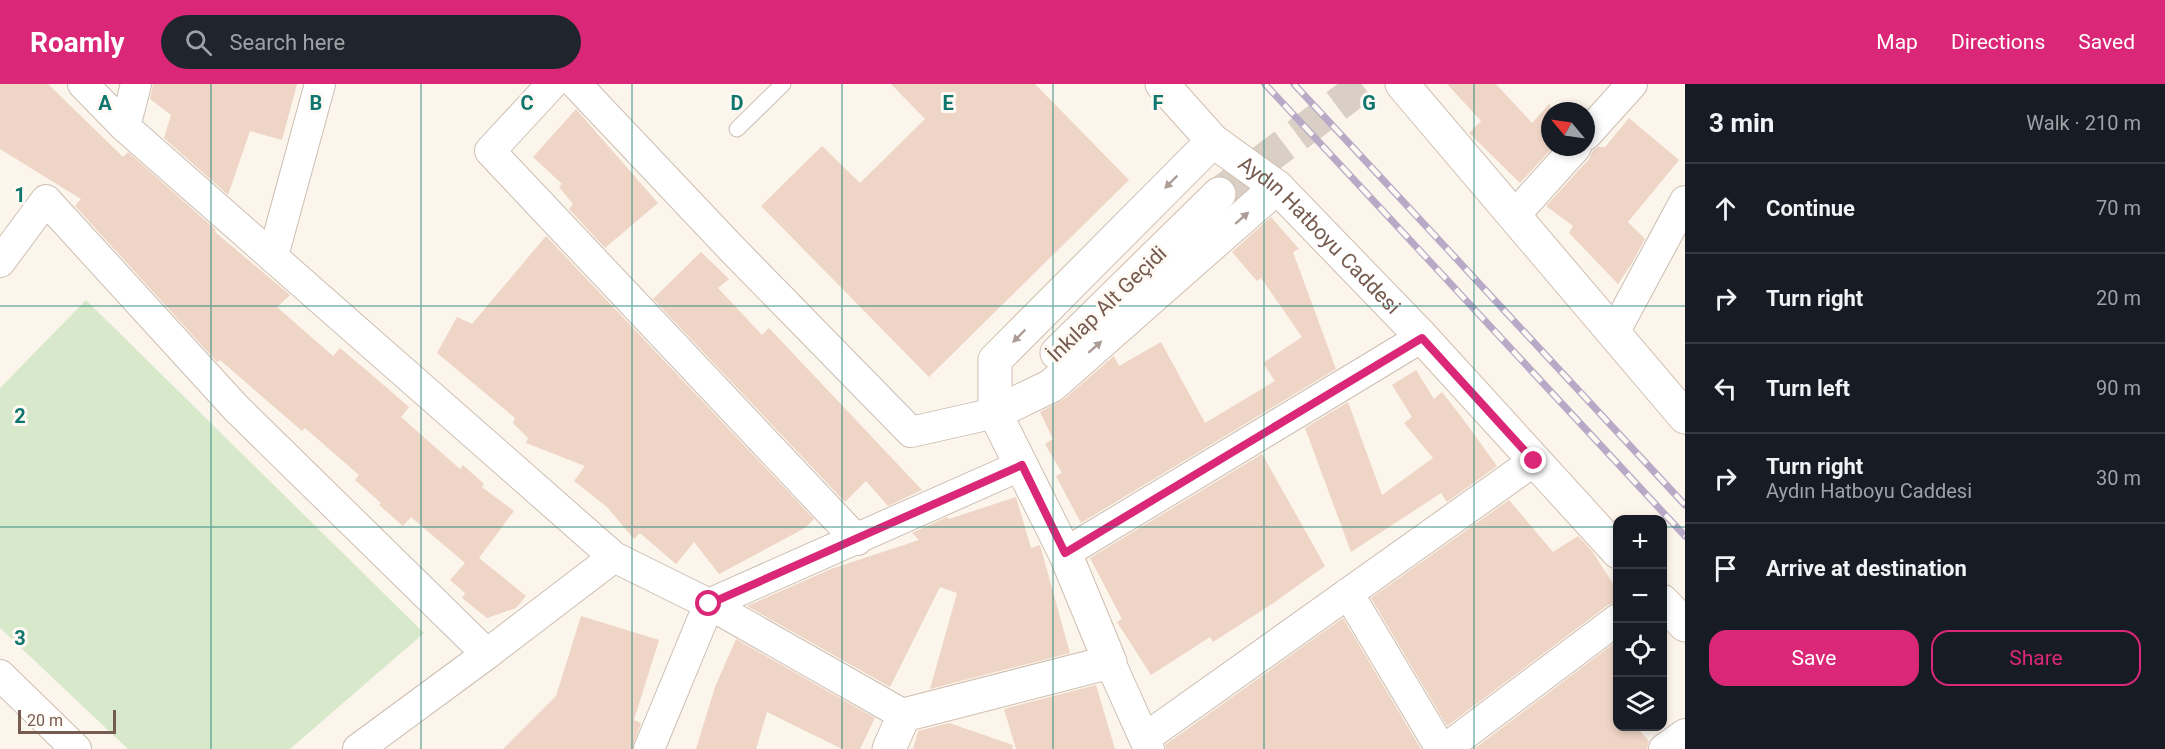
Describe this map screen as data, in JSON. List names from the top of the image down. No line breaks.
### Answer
{"streets":{"street":["Aydın Hatboyu Caddesi","İnkılap Alt Geçidi"]},"scale_bar":"20 m","north":"top left","page":{"header":"Roamly","search":"Search here","nav":["Map","Directions","Saved"],"heading":["3 min","Walk · 210 m"],"list":[["Continue","70 m"],["Turn right","20 m"],["Turn left","90 m"],["Turn right","Aydın Hatboyu Caddesi","30 m"],"Arrive at destination"],"map_buttons":["+","−"],"buttons":["Save","Share"],"scale":"20 m"},"grid":{"columns":["A","B","C","D","E","F","G"],"rows":["1","2","3"]}}
